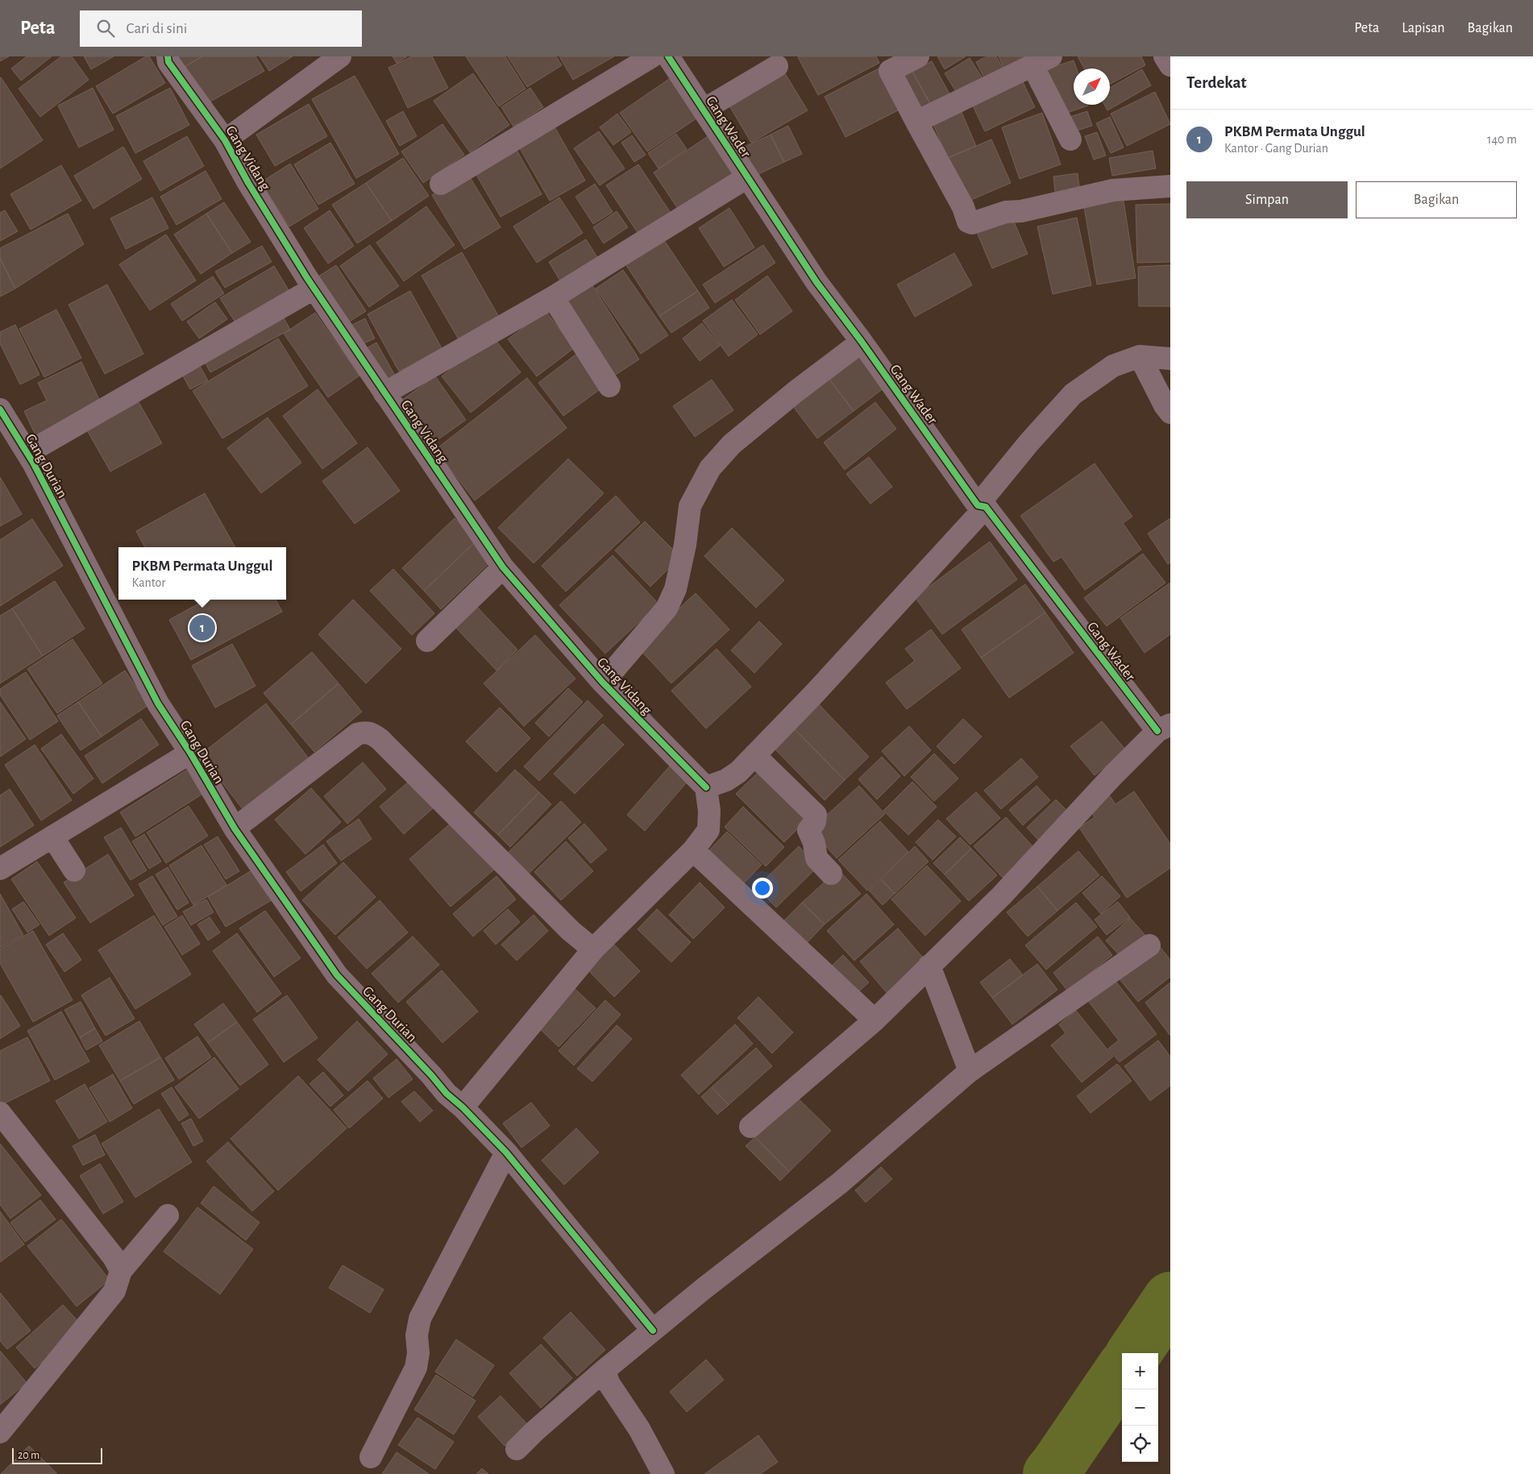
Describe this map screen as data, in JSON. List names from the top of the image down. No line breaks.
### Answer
{"streets":{"street":["Gang Wader","Gang Vidang","Gang Durian"]},"scale_bar":"20 m","north":"top right","page":{"header":"Peta","search":"Cari di sini","nav":["Peta","Lapisan","Bagikan"],"heading":"Terdekat","list":[{"mark":"1","name":"PKBM Permata Unggul","note":"Kantor · Gang Durian","value":"140 m"}],"buttons":["Simpan","Bagikan"],"popup":["PKBM Permata Unggul","Kantor"],"pins":"1","map_buttons":["+","−"],"scale":"20 m"}}
